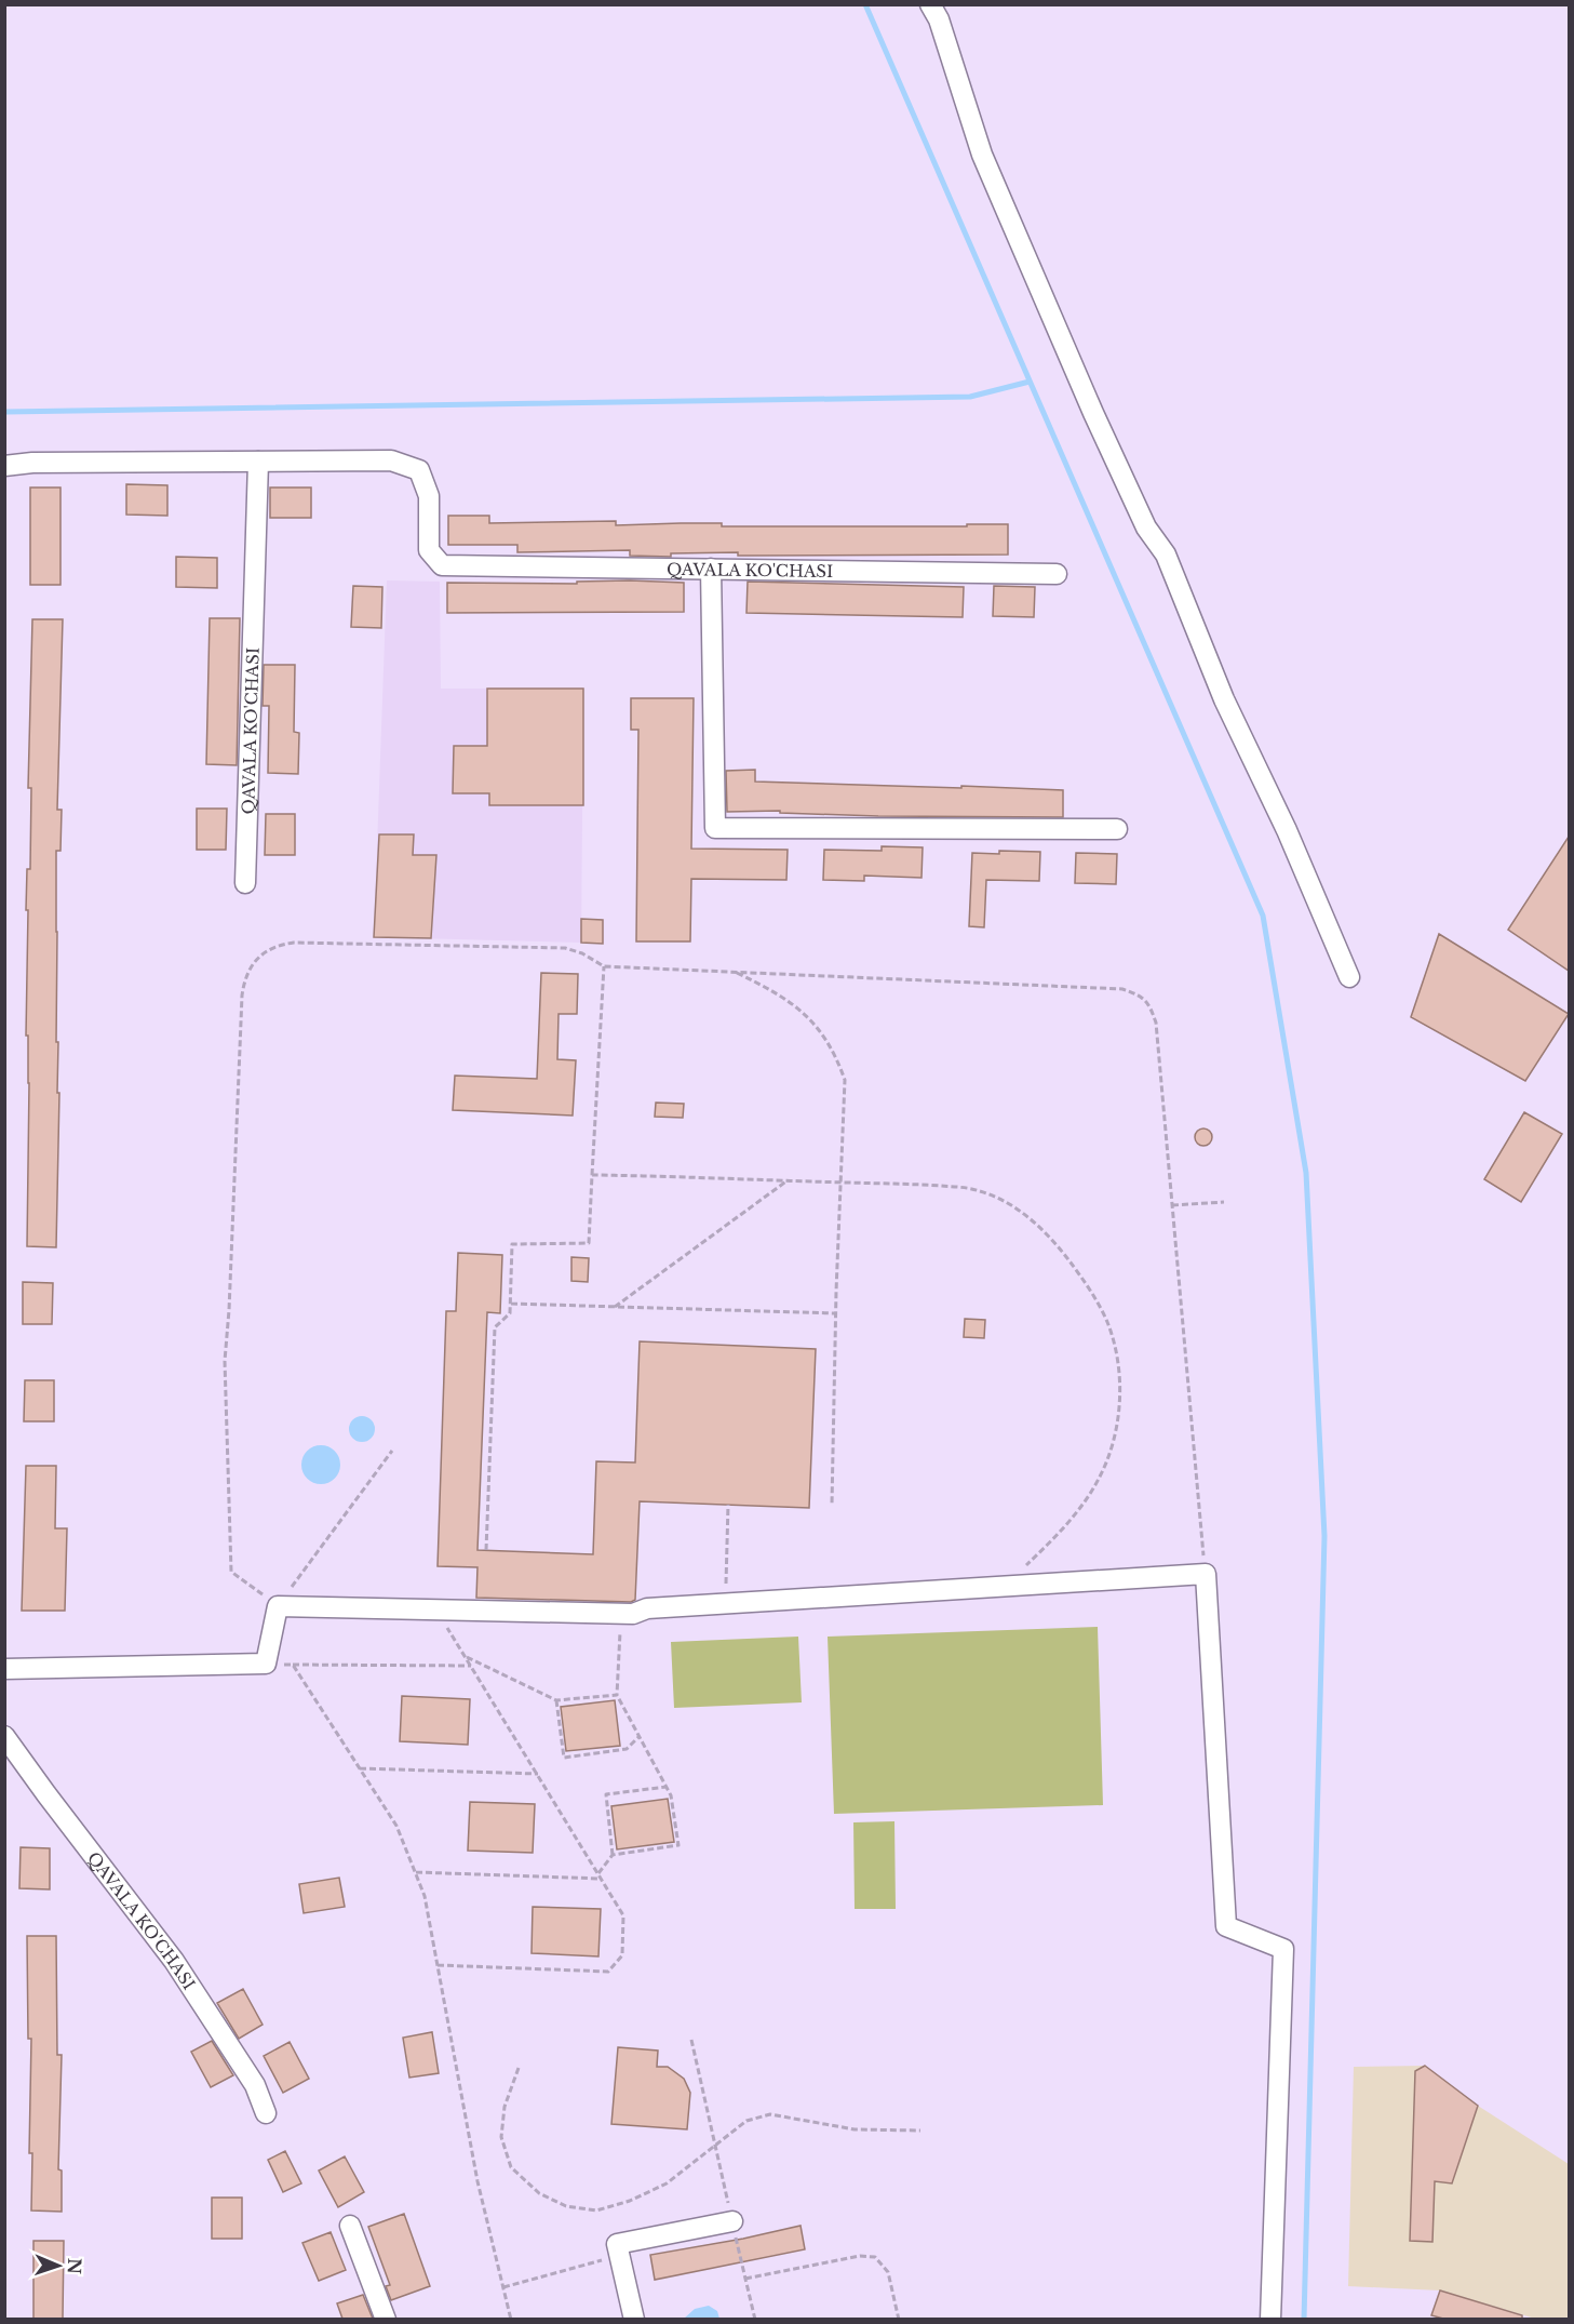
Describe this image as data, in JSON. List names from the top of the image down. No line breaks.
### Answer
{"streets":{"street":["QAVALA KO'CHASI"]},"north":"right"}
